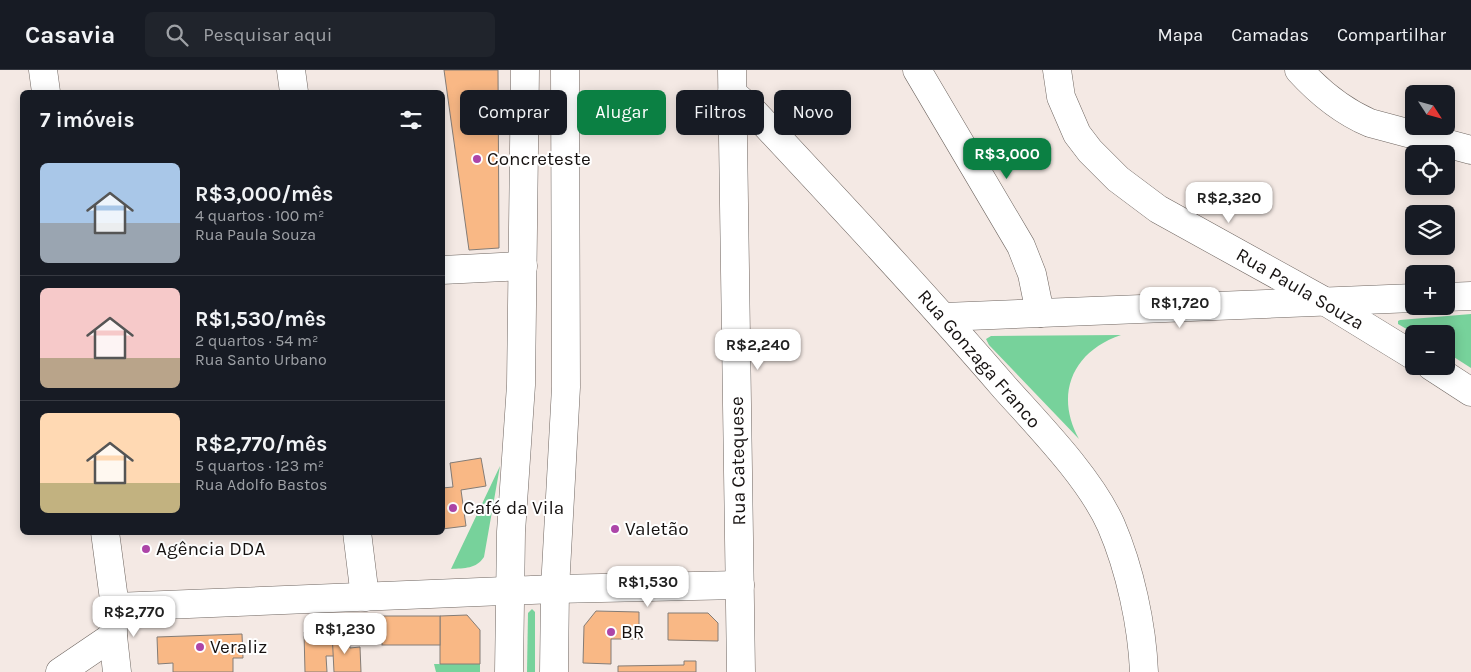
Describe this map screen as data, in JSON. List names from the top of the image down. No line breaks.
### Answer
{"streets":{"main road":["Rua Paula Souza","Rua Gonzaga Franco","Rua Catequese"]},"crossings":[["Rua Gonzaga Franco","Rua Catequese"]],"places":["Concreteste","Café da Vila","Valetão","Agência DDA","BR","Veraliz"],"north":"bottom right","page":{"header":"Casavia","search":"Pesquisar aqui","nav":["Mapa","Camadas","Compartilhar"],"map_buttons":["+","−"],"chip":["Comprar","Alugar","Filtros","Novo"],"heading":"7 imóveis","price":["R$3,000","R$2,320","R$1,720","R$2,240","R$1,530","R$2,770","R$1,230"],"list":[{"name":"R$3,000/mês","note":"4 quartos · 100 m² · Rua Paula Souza"},{"name":"R$1,530/mês","note":"2 quartos · 54 m² · Rua Santo Urbano"},{"name":"R$2,770/mês","note":"5 quartos · 123 m² · Rua Adolfo Bastos"}]}}
